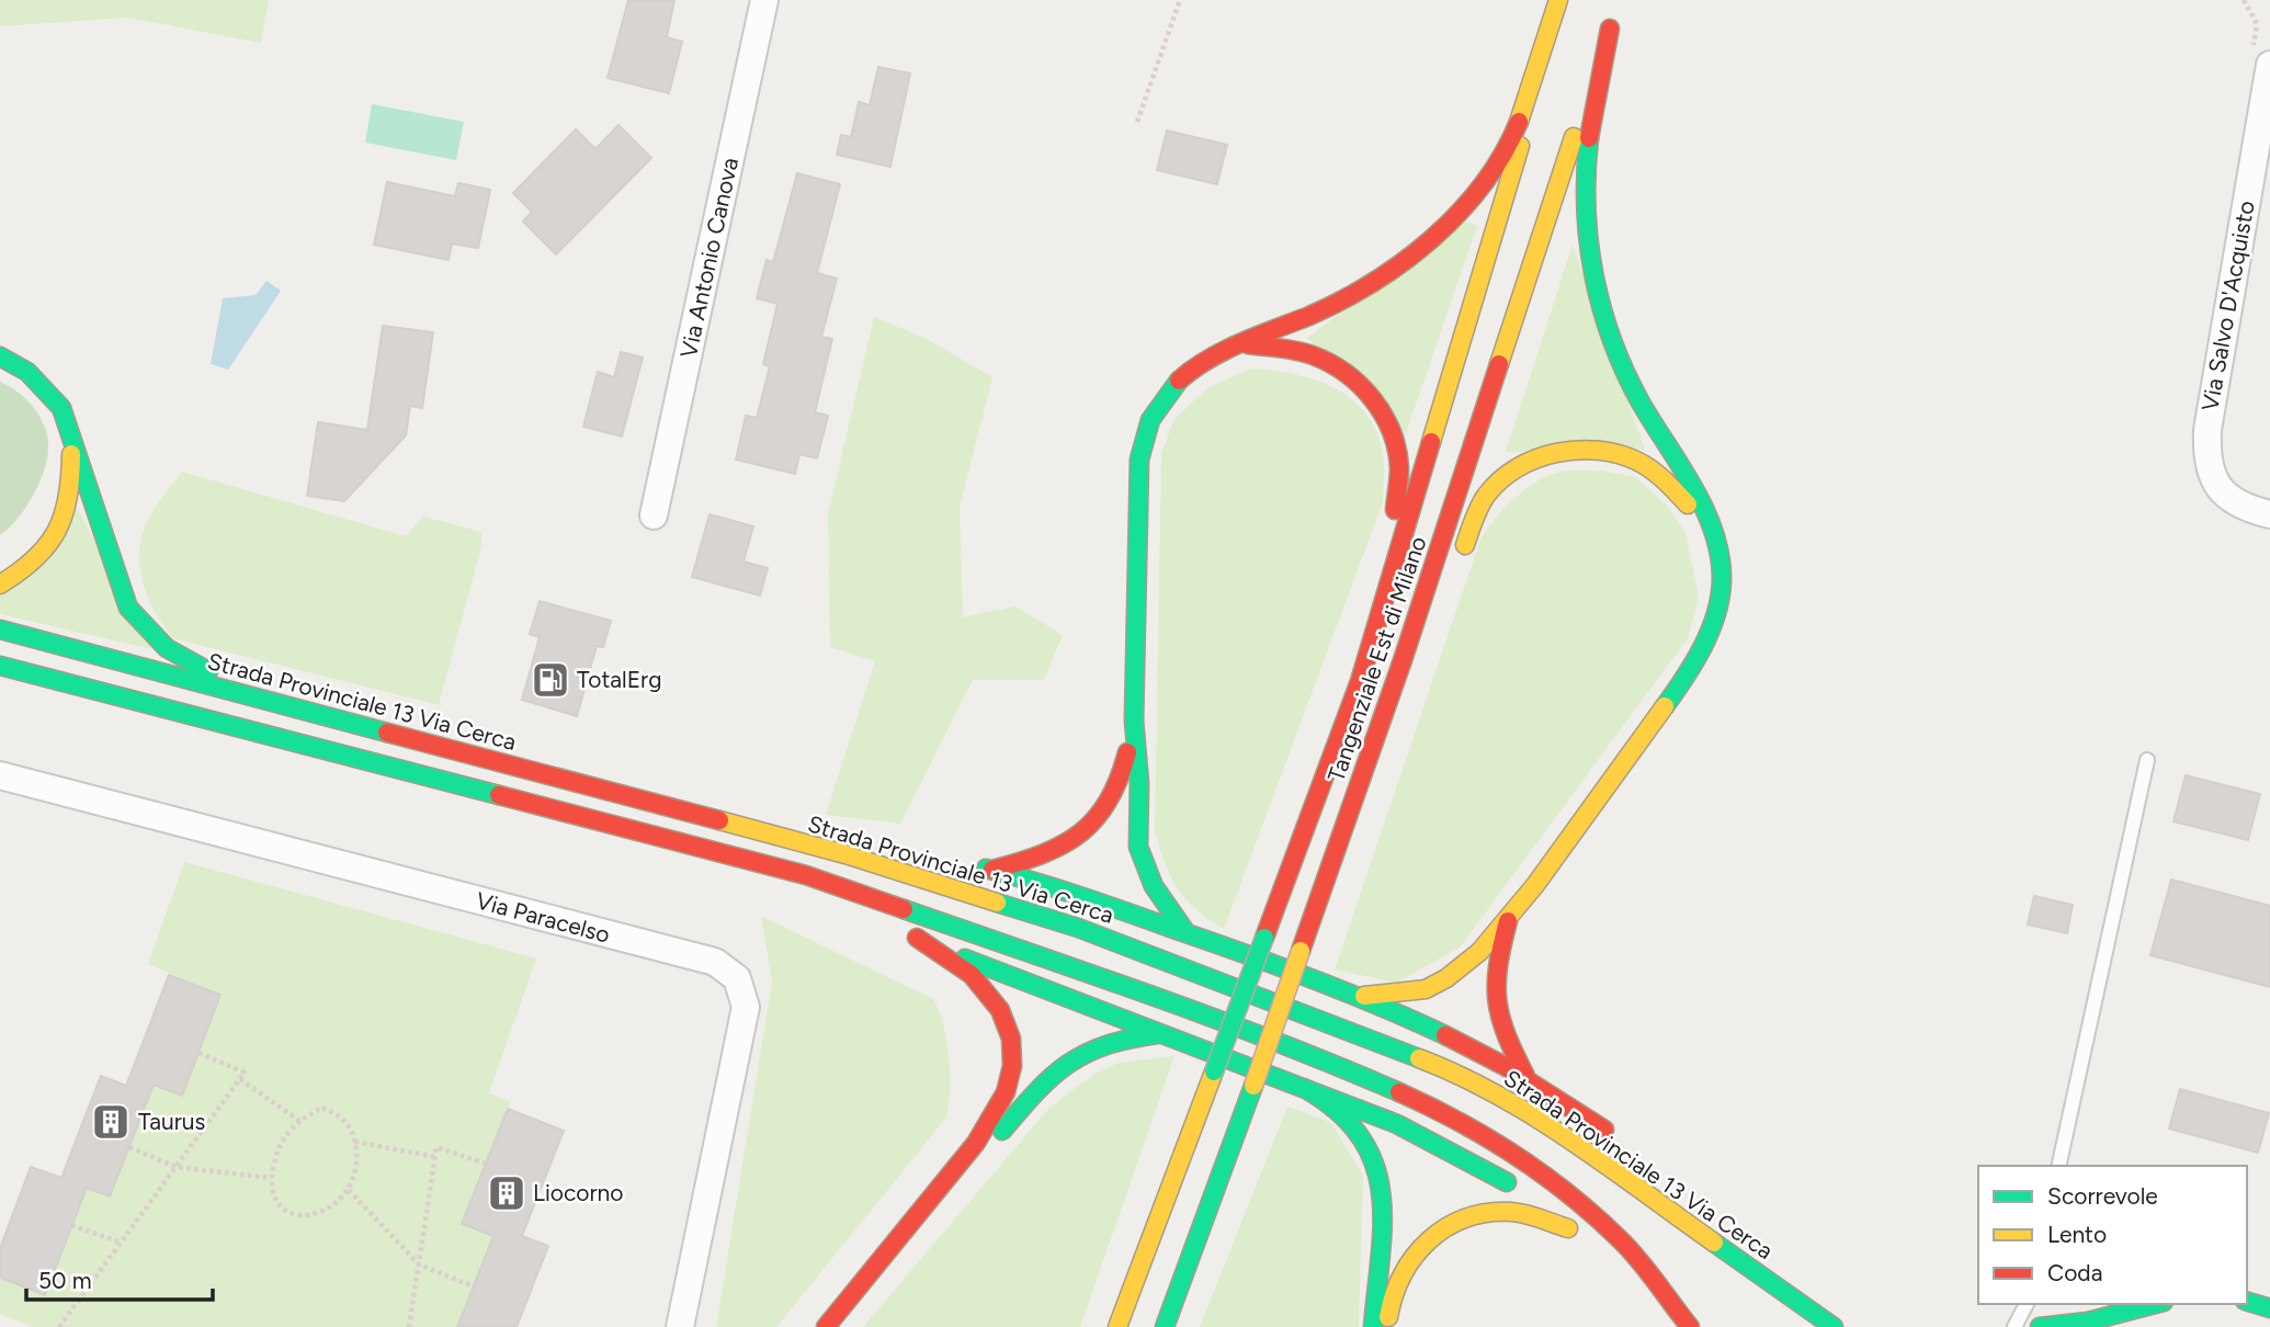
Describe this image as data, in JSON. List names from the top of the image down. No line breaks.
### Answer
{"streets":{"main road":["Tangenziale Est di Milano","Strada Provinciale 13 Via Cerca"],"street":["Via Antonio Canova","Via Salvo D'Acquisto","Via Paracelso"]},"places":{"fuel station":["TotalErg"],"building":["Taurus","Liocorno"]},"legend":["Scorrevole","Lento","Coda"],"scale_bar":"50 m"}
